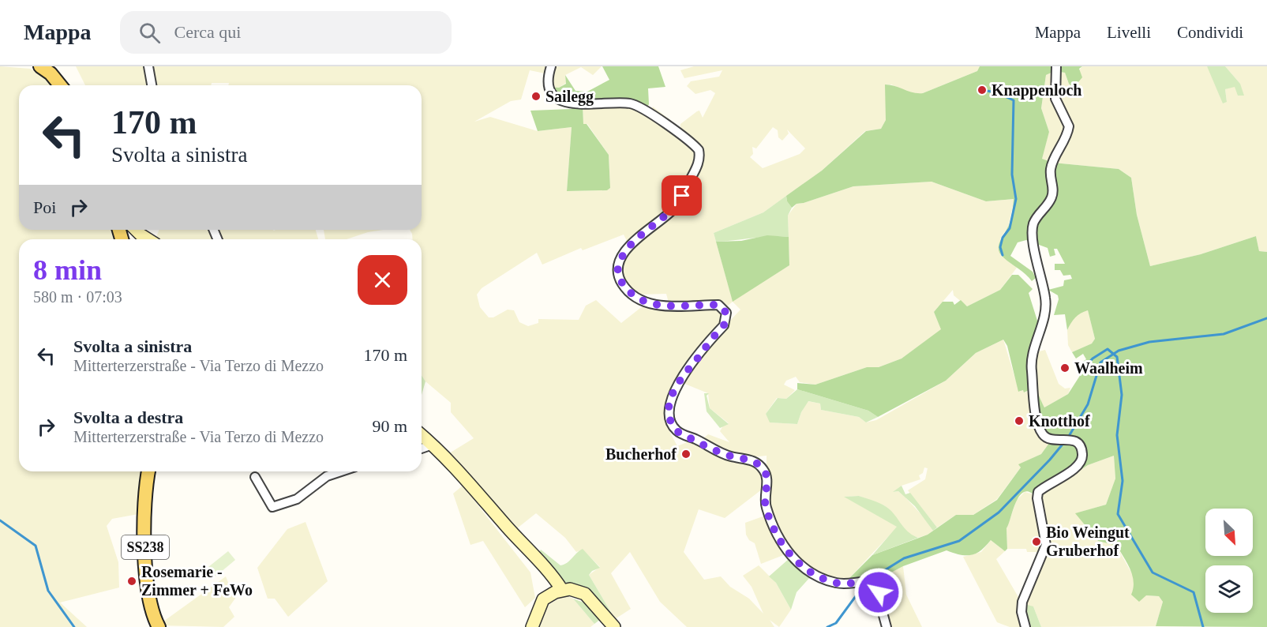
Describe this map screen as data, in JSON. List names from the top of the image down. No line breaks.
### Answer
{"streets":{"main road":["SS238"]},"places":["Knappenloch","Sailegg","Waalheim","Knotthof","Bucherhof","Bio Weingut Gruberhof","Rosemarie - Zimmer + FeWo"],"north":"bottom right","page":{"header":"Mappa","search":"Cerca qui","nav":["Mappa","Livelli","Condividi"],"turn":["170 m","Svolta a sinistra"],"then":"Poi","heading":["8 min","580 m · 07:03"],"list":[{"name":"Svolta a sinistra","note":"Mitterterzerstraße - Via Terzo di Mezzo","value":"170 m"},{"name":"Svolta a destra","note":"Mitterterzerstraße - Via Terzo di Mezzo","value":"90 m"}]}}
